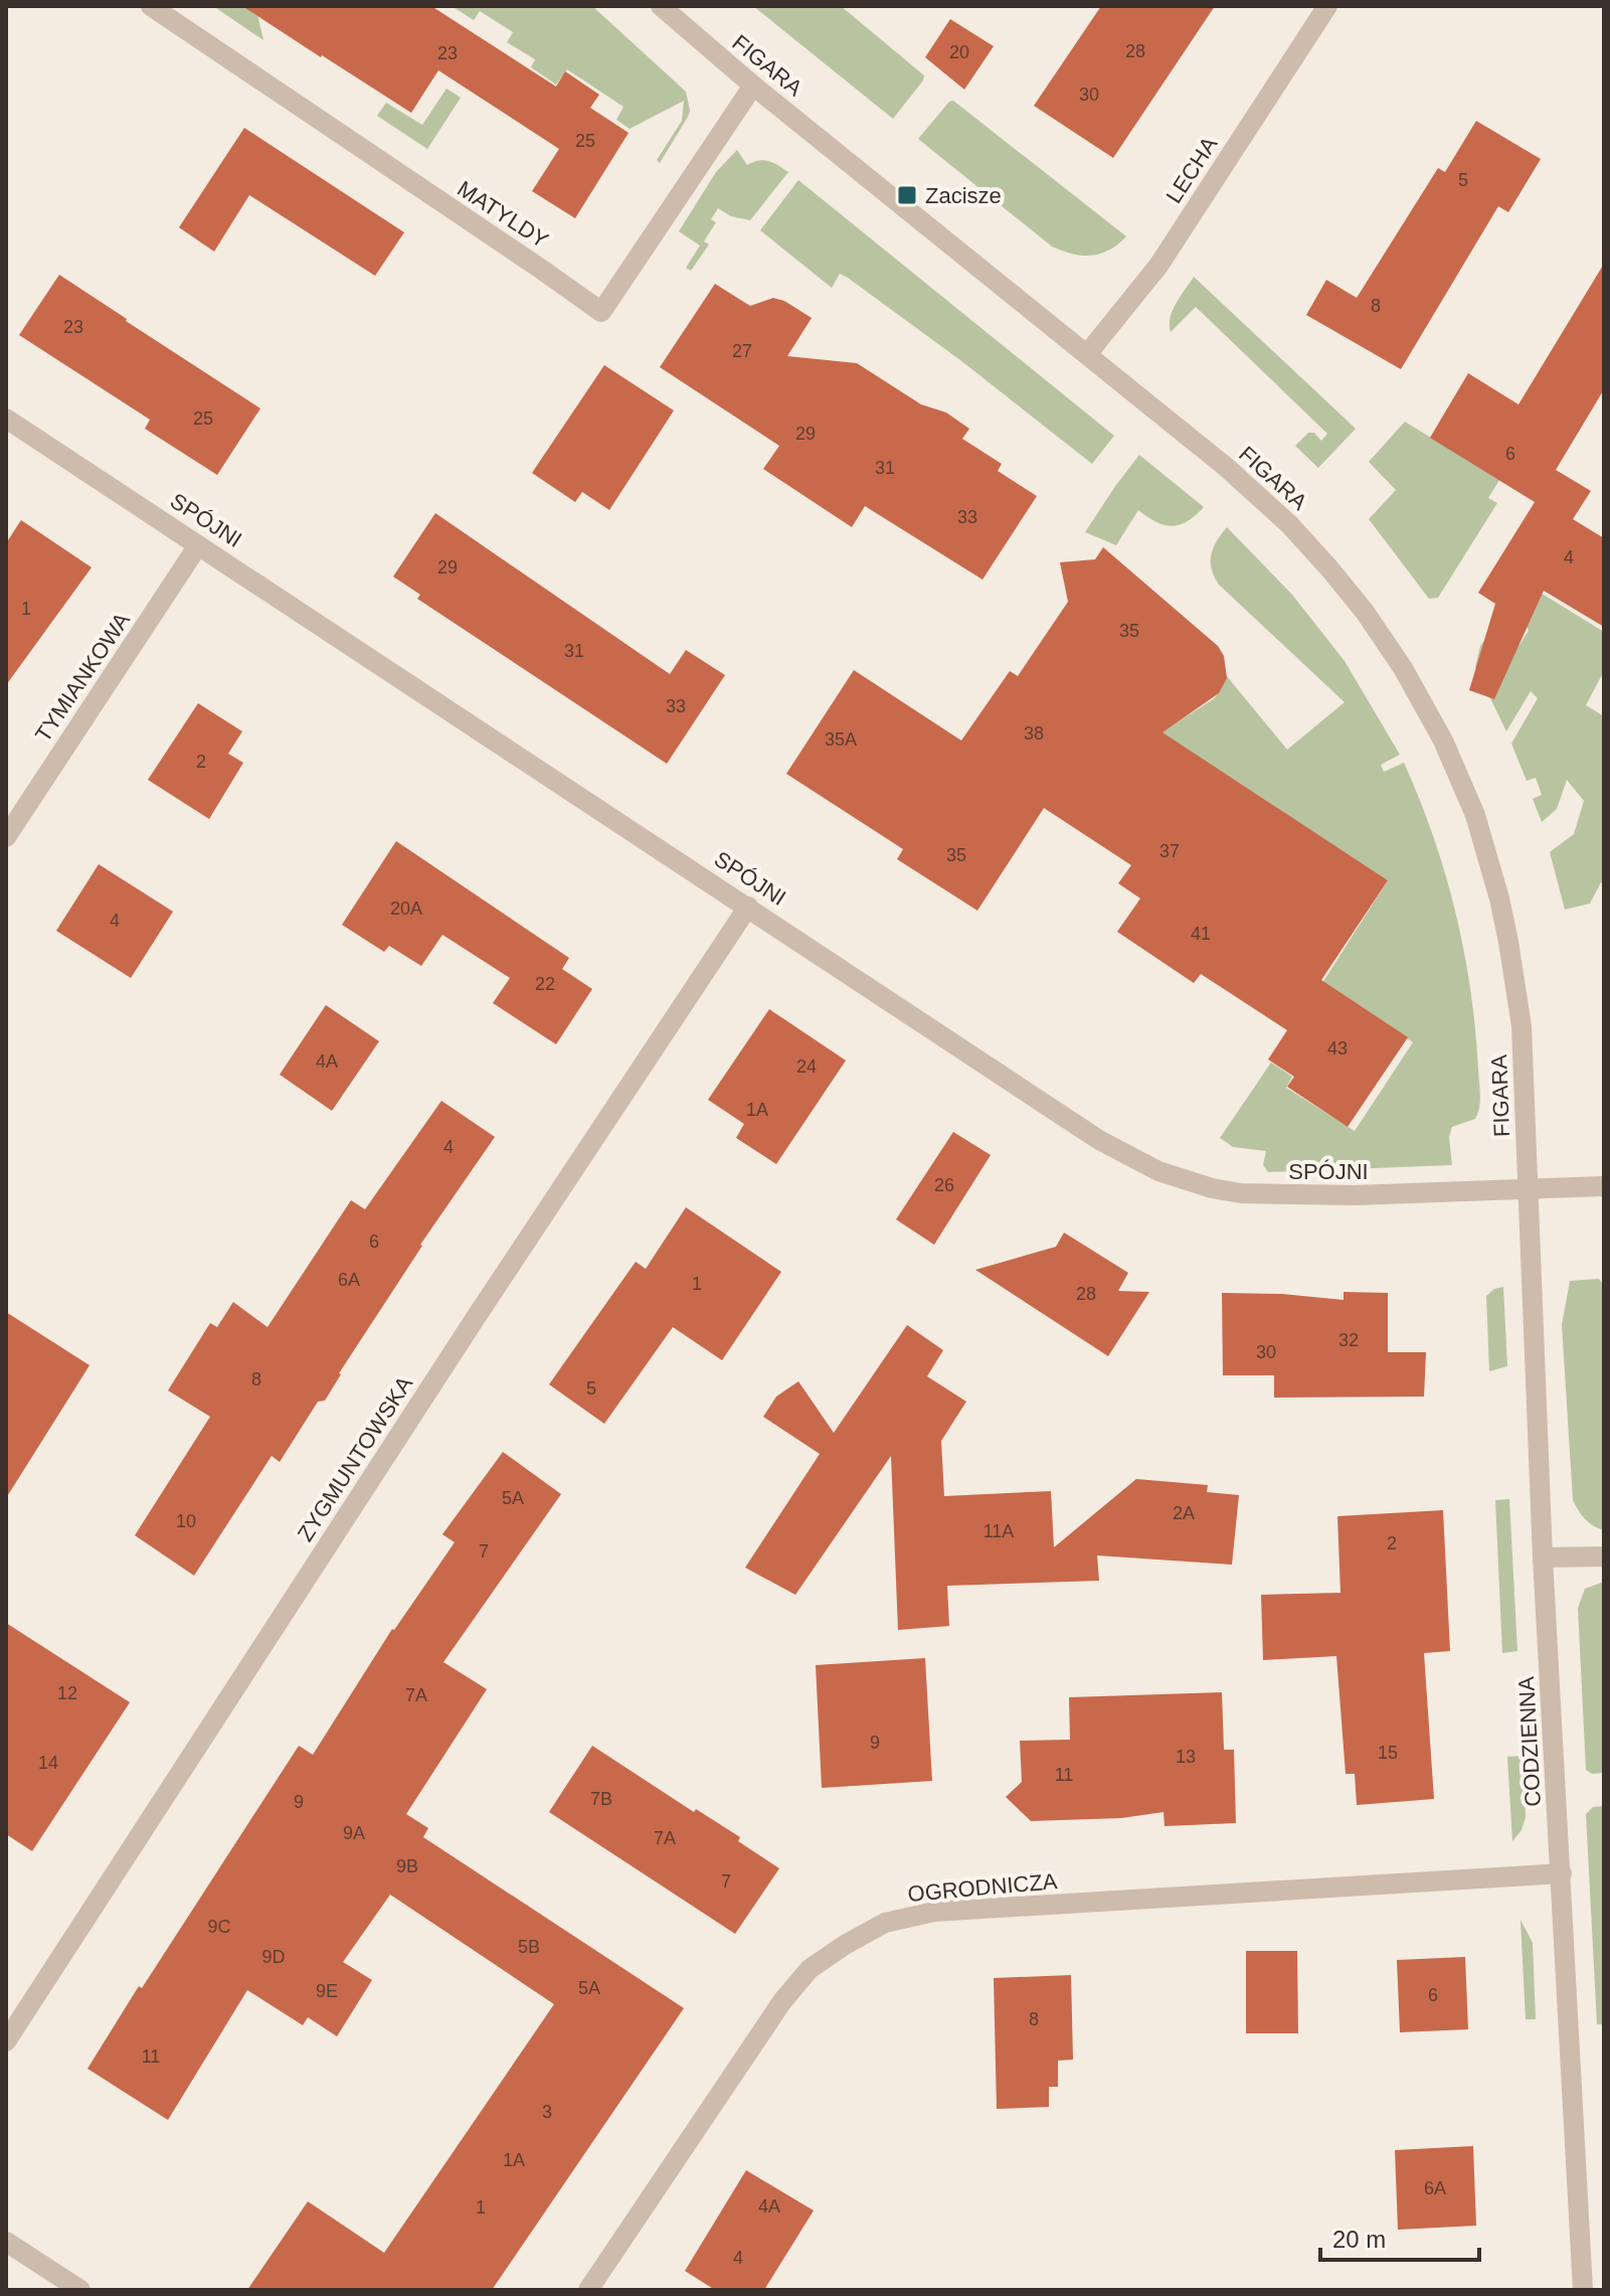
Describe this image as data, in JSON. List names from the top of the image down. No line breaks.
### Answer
{"streets":{"street":["FIGARA","LECHA","MATYLDY","SPÓJNI","TYMIANKOWA","ZYGMUNTOWSKA","CODZIENNA","OGRODNICZA"]},"crossings":[["FIGARA","LECHA"],["FIGARA","MATYLDY"],["FIGARA","SPÓJNI"],["FIGARA","CODZIENNA"],["SPÓJNI","TYMIANKOWA"],["SPÓJNI","ZYGMUNTOWSKA"],["SPÓJNI","CODZIENNA"],["CODZIENNA","OGRODNICZA"]],"places":{"transit":["Zacisze"]},"house_numbers":["28","20","23","30","25","5","8","23","27","25","29","6","31","33","4","29","1","35","31","33","38","35A","2","37","35","20A","4","41","22","43","4A","24","1A","4","26","6","6A","1","28","32","30","8","5","5A","2A","10","11A","2","7","12","7A","9","15","13","14","11","7B","9","9A","7A","9B","7","9C","5B","9D","5A","9E","6","8","11","3","1A","6A","4A","1","4"],"scale_bar":"20 m"}
